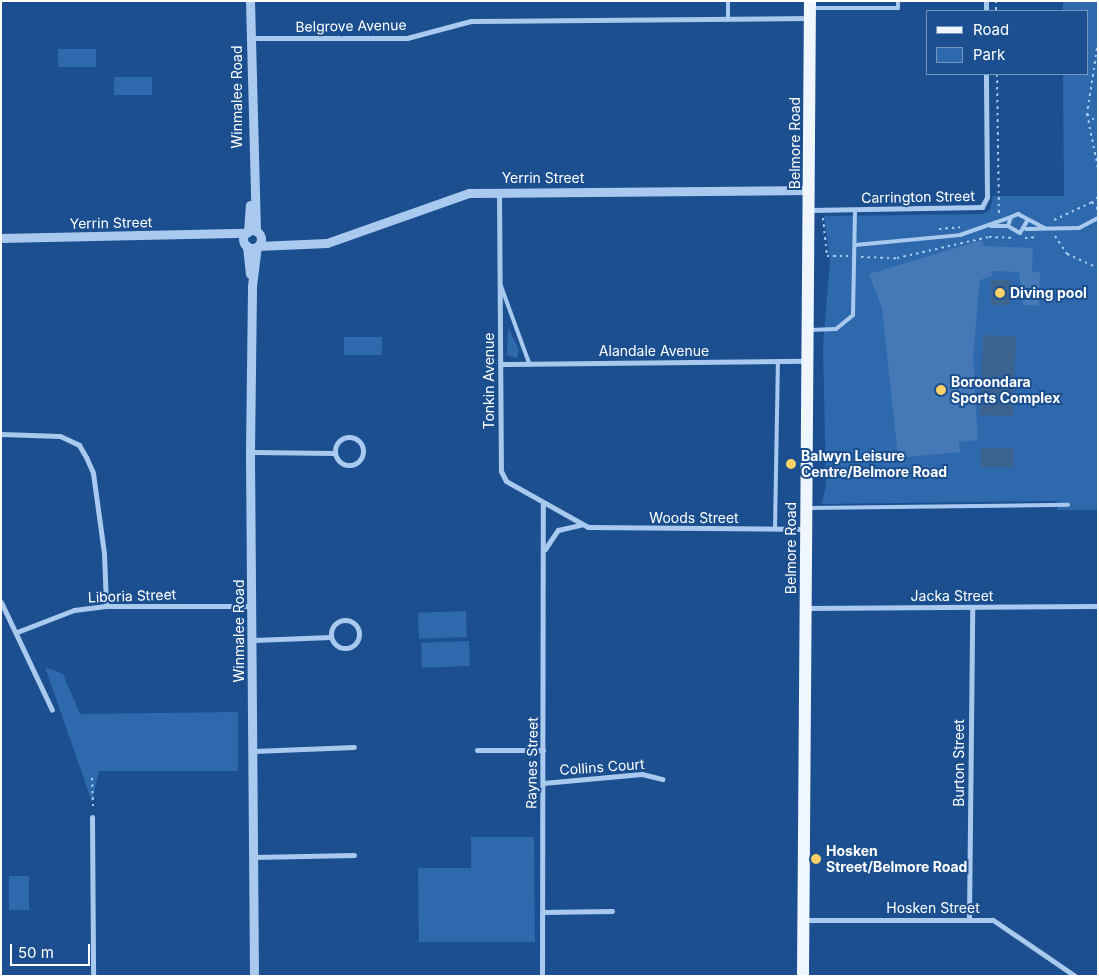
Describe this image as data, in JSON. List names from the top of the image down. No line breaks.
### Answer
{"streets":{"main road":["Belmore Road"],"street":["Belgrove Avenue","Winmalee Road","Yerrin Street","Carrington Street","Alandale Avenue","Tonkin Avenue","Woods Street","Liboria Street","Jacka Street","Raynes Street","Burton Street","Collins Court","Hosken Street"]},"crossings":[["Belgrove Avenue","Winmalee Road"],["Belgrove Avenue","Belmore Road"],["Winmalee Road","Yerrin Street"],["Winmalee Road","Liboria Street"],["Belmore Road","Yerrin Street"],["Belmore Road","Carrington Street"],["Belmore Road","Alandale Avenue"],["Belmore Road","Woods Street"],["Belmore Road","Jacka Street"],["Belmore Road","Hosken Street"],["Yerrin Street","Tonkin Avenue"],["Alandale Avenue","Tonkin Avenue"],["Tonkin Avenue","Woods Street"],["Tonkin Avenue","Raynes Street"],["Jacka Street","Burton Street"],["Raynes Street","Collins Court"],["Burton Street","Hosken Street"]],"places":["Diving pool","Boroondara Sports Complex","Balwyn Leisure Centre/Belmore Road","Hosken Street/Belmore Road"],"legend":["Road","Park"],"scale_bar":"50 m"}
